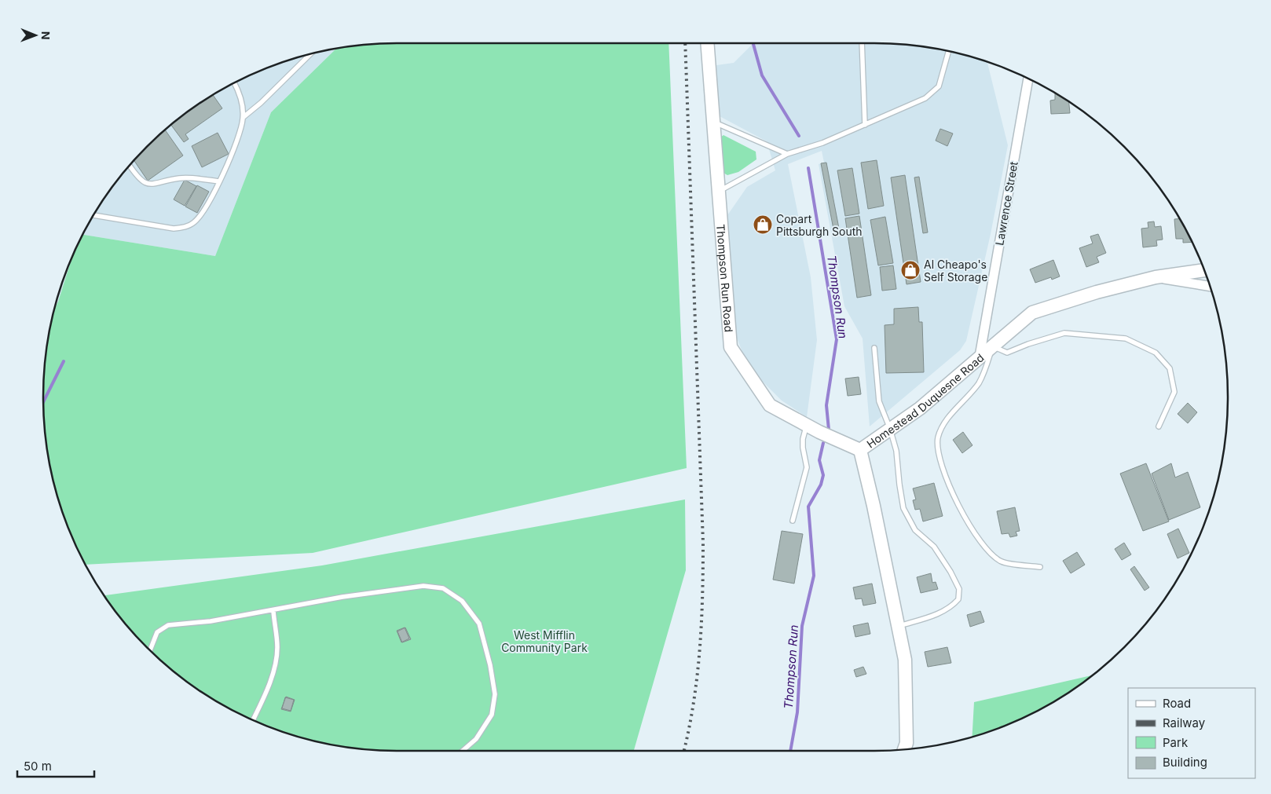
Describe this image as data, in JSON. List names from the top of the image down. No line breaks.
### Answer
{"streets":{"street":["Lawrence Street","Thompson Run Road","Homestead Duquesne Road"]},"crossings":[["Lawrence Street","Homestead Duquesne Road"],["Thompson Run Road","Homestead Duquesne Road"]],"water":["Thompson Run"],"parks":["West Mifflin Community Park"],"places":{"shop":["Copart Pittsburgh South","Al Cheapo's Self Storage"]},"legend":["Road","Railway","Park","Building"],"scale_bar":"50 m","north":"right"}
